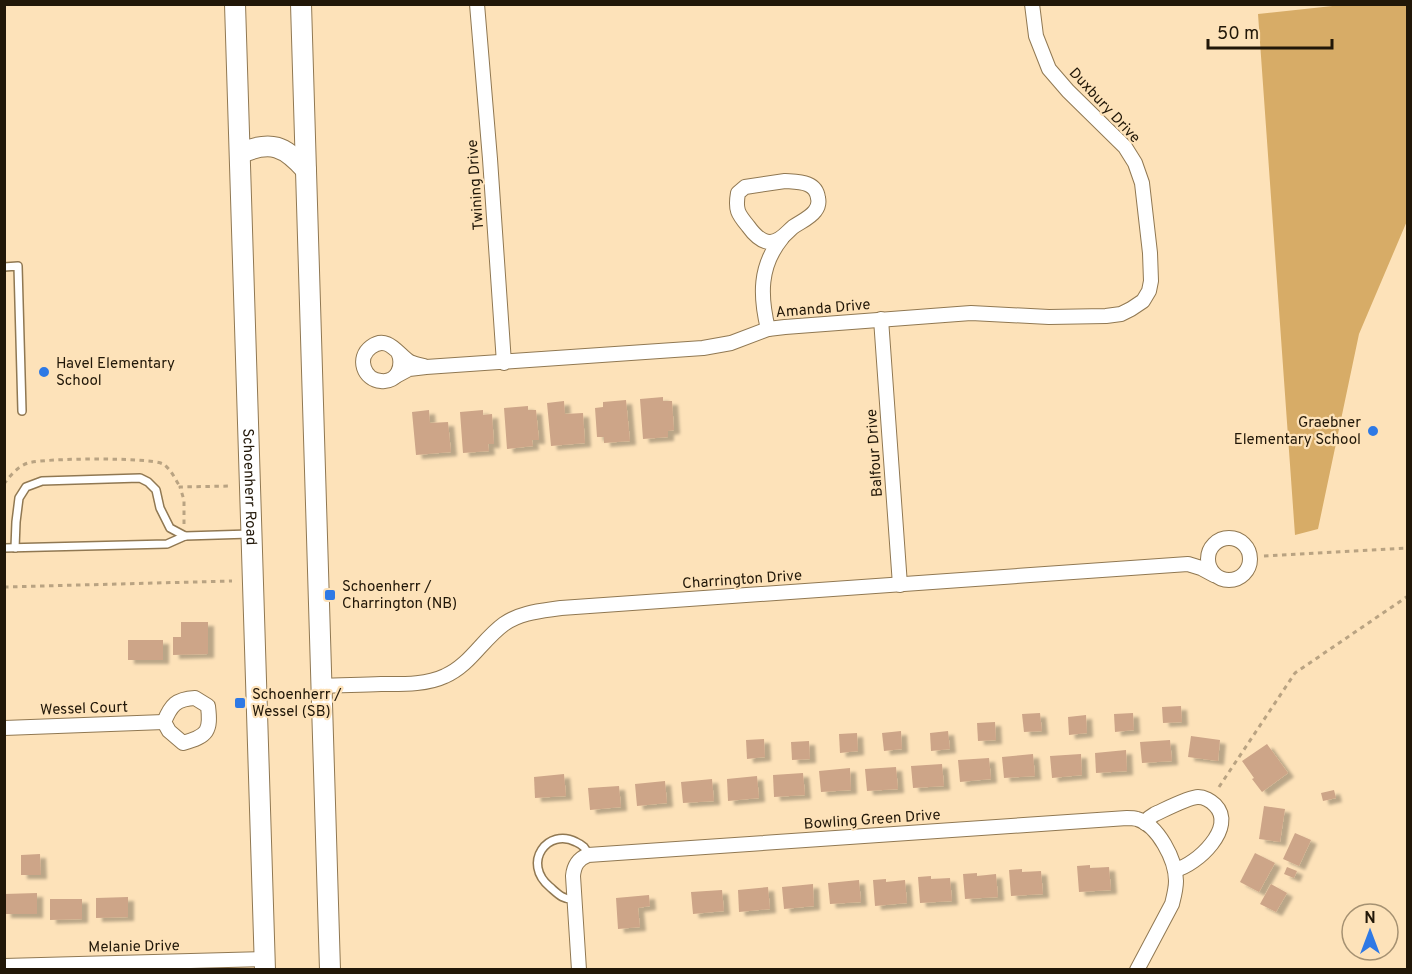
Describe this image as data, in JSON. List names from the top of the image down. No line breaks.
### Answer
{"streets":{"main road":["Schoenherr Road"],"street":["Duxbury Drive","Twining Drive","Amanda Drive","Balfour Drive","Charrington Drive","Wessel Court","Bowling Green Drive","Melanie Drive"]},"crossings":[["Duxbury Drive","Amanda Drive"],["Twining Drive","Amanda Drive"],["Amanda Drive","Balfour Drive"],["Balfour Drive","Charrington Drive"],["Schoenherr Road","Melanie Drive"]],"places":{"other":["Havel Elementary School","Graebner Elementary School"],"transit":["Schoenherr / Charrington (NB)","Schoenherr / Wessel (SB)"]},"scale_bar":"50 m","north":"top"}
